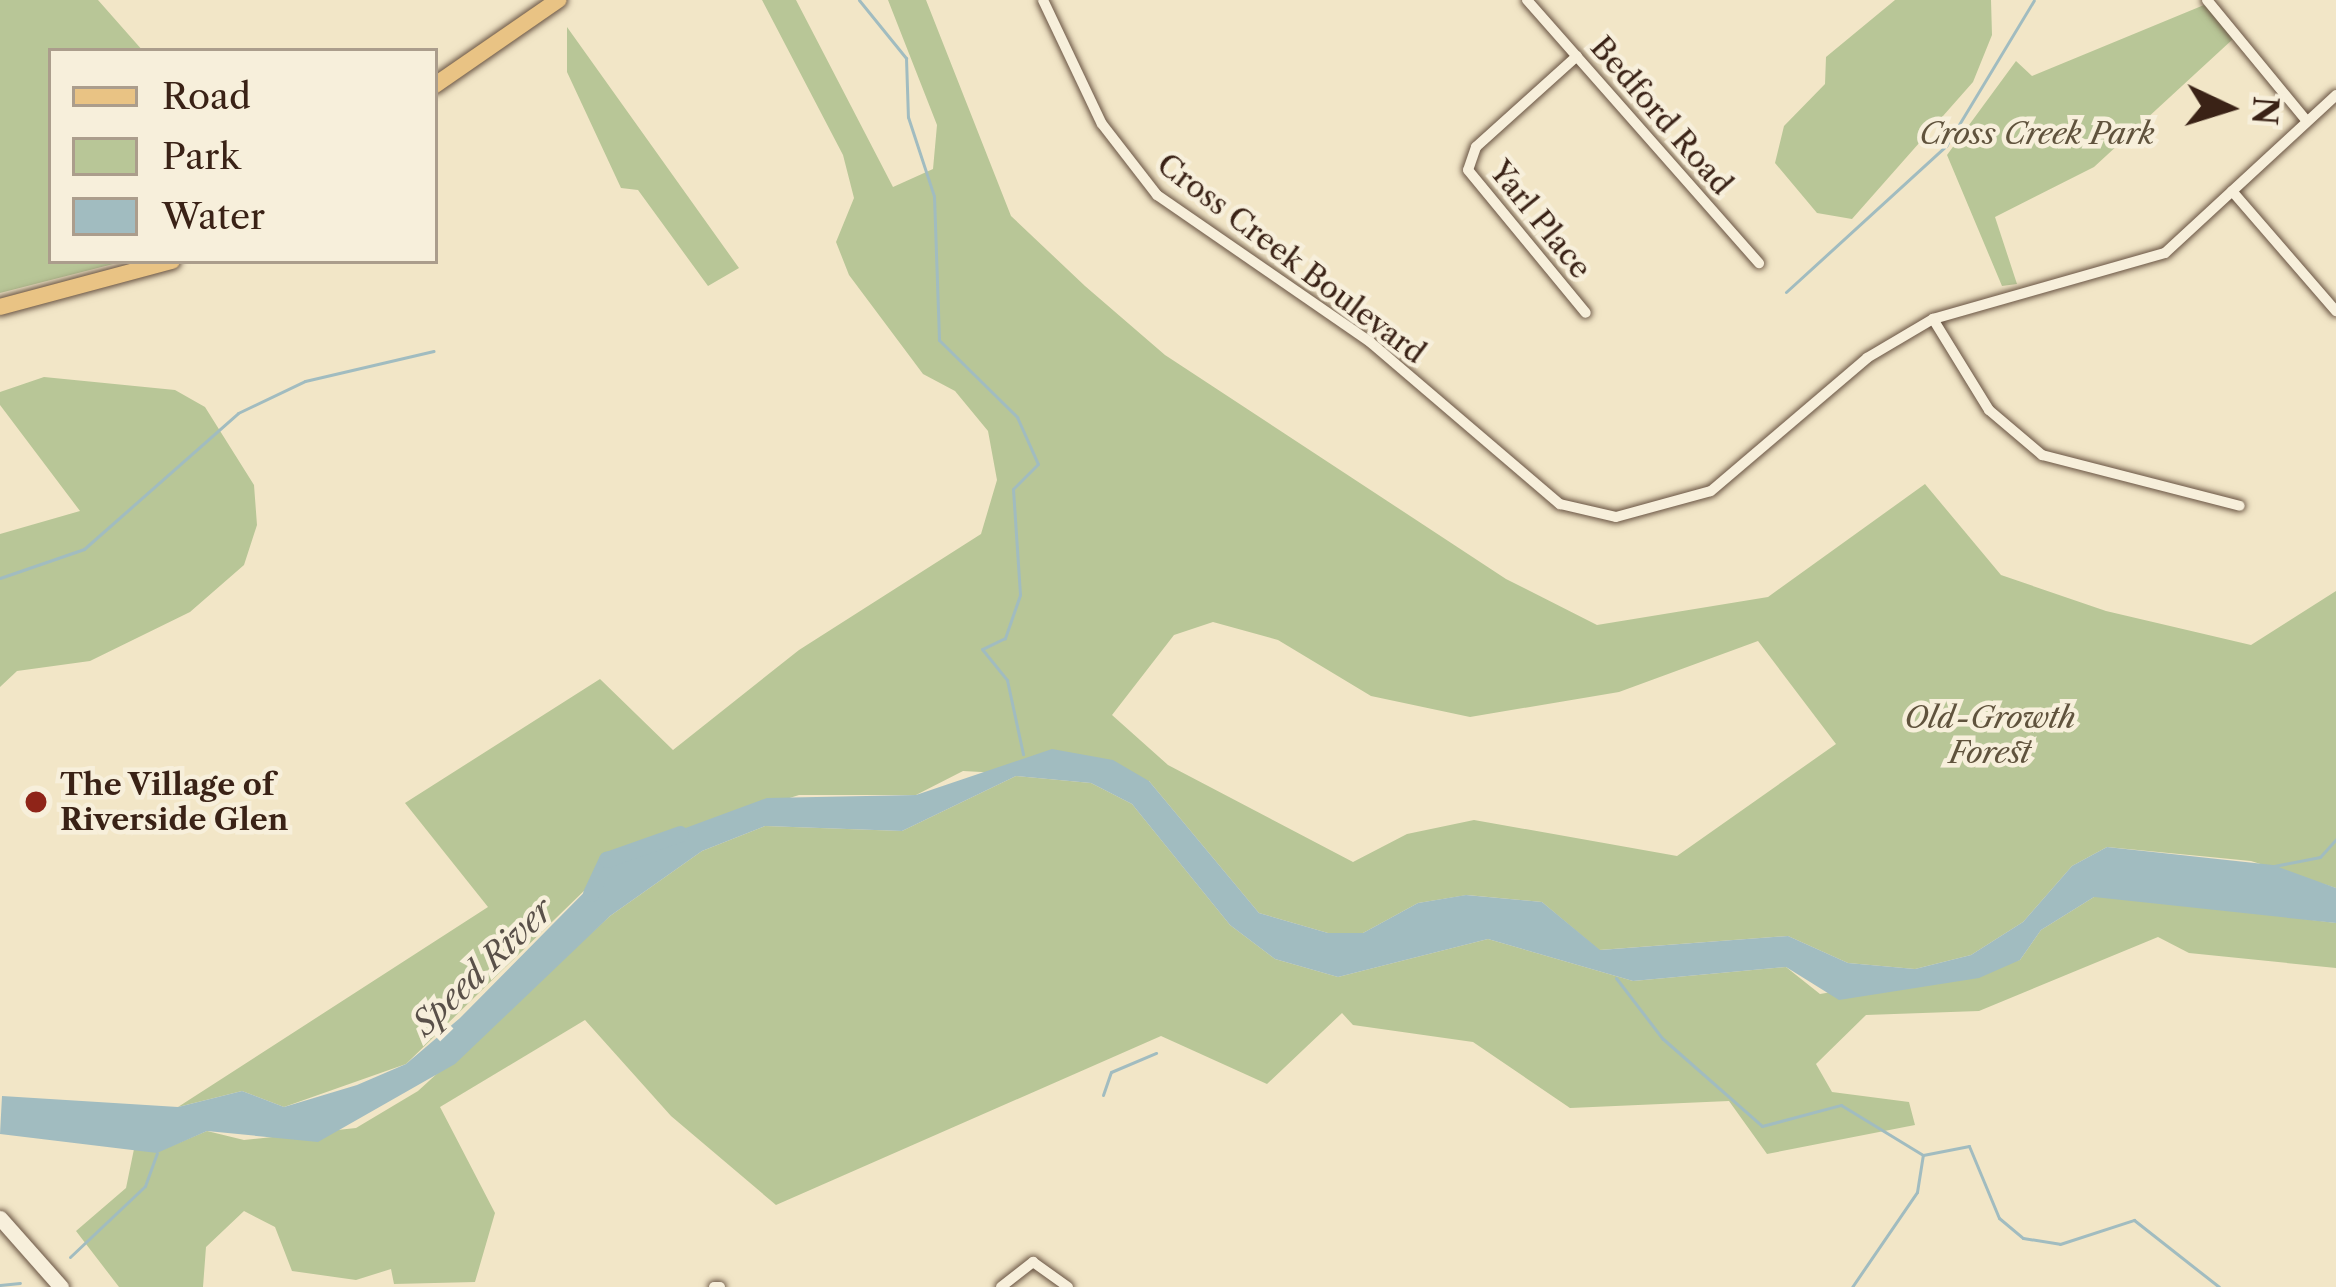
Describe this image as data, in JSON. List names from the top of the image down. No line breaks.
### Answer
{"streets":{"street":["Bedford Road","Yarl Place","Cross Creek Boulevard"]},"crossings":[["Bedford Road","Yarl Place"]],"water":["Speed River"],"parks":["Cross Creek Park","Old-Growth Forest"],"places":["The Village of Riverside Glen"],"legend":["Road","Park","Water"],"north":"right"}
